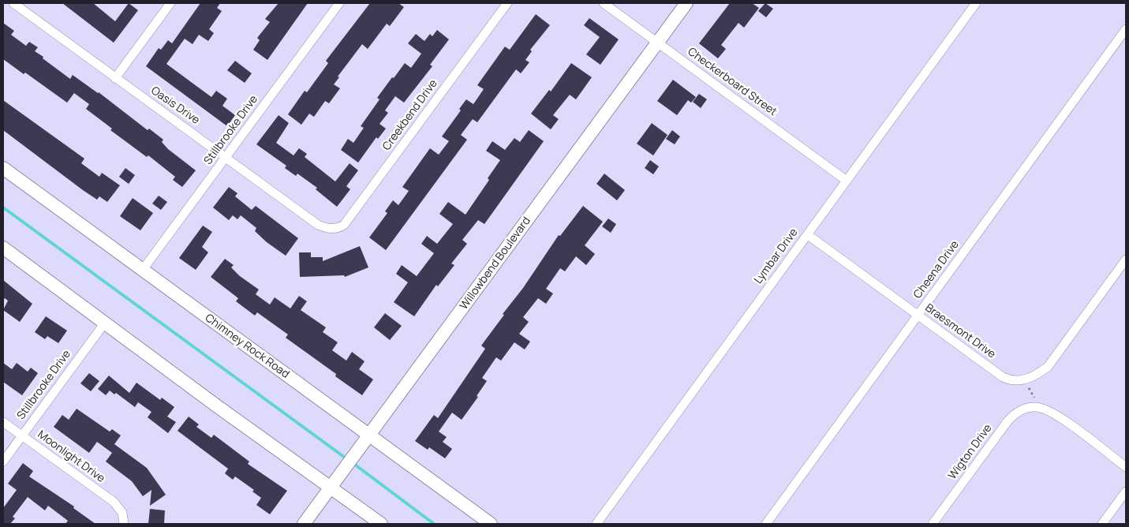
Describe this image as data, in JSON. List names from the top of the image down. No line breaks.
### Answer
{"streets":{"main road":["Willowbend Boulevard","Chimney Rock Road"],"street":["Checkerboard Street","Oasis Drive","Creekbend Drive","Stillbrooke Drive","Lymbar Drive","Cheena Drive","Braesmont Drive","Wigton Drive","Moonlight Drive"]},"crossings":[["Checkerboard Street","Lymbar Drive"],["Checkerboard Street","Willowbend Boulevard"],["Oasis Drive","Creekbend Drive"],["Oasis Drive","Stillbrooke Drive"],["Stillbrooke Drive","Chimney Rock Road"],["Stillbrooke Drive","Moonlight Drive"],["Lymbar Drive","Braesmont Drive"],["Willowbend Boulevard","Chimney Rock Road"],["Cheena Drive","Braesmont Drive"]]}
